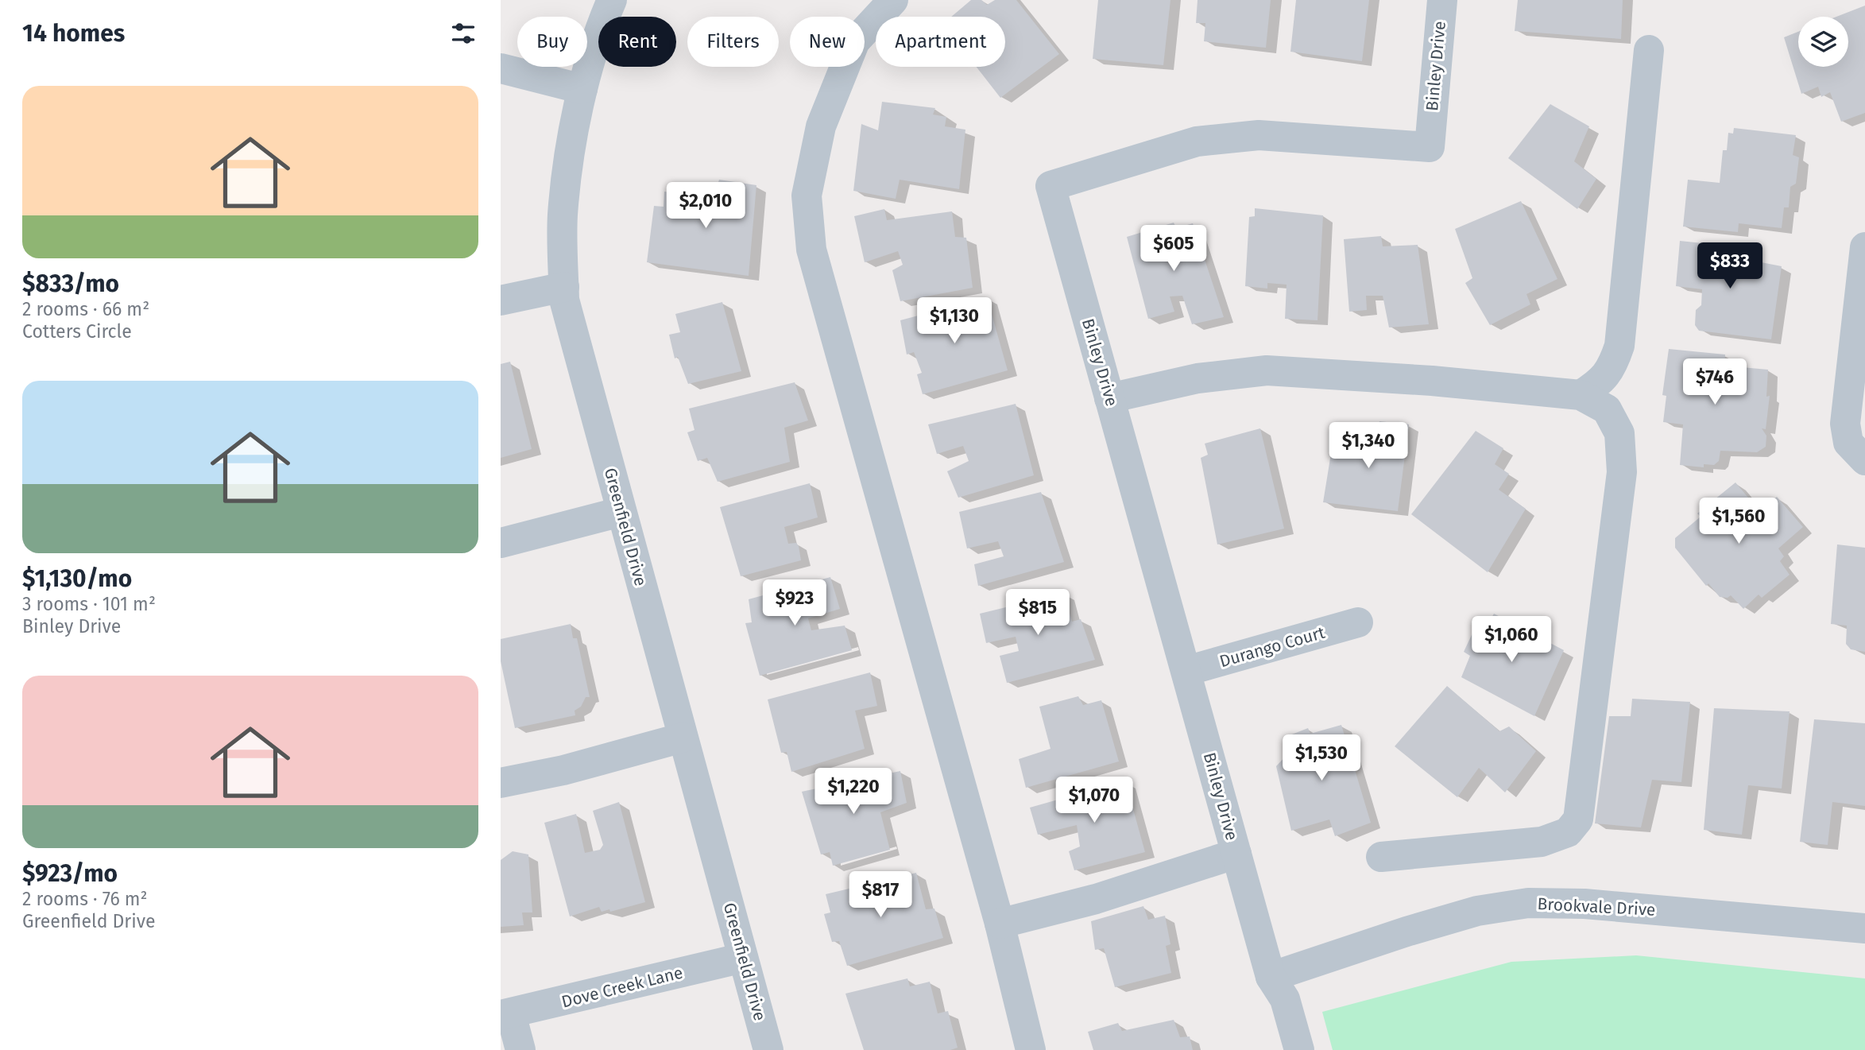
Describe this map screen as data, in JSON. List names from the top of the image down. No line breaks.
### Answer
{"streets":{"street":["Binley Drive","Greenfield Drive","Durango Court","Brookvale Drive","Dove Creek Lane"]},"crossings":[["Binley Drive","Durango Court"],["Binley Drive","Brookvale Drive"],["Greenfield Drive","Dove Creek Lane"]],"page":{"heading":"14 homes","chip":["Buy","Rent","Filters","New","Apartment"],"list":[{"name":"$833/mo","note":"2 rooms · 66 m² · Cotters Circle"},{"name":"$1,130/mo","note":"3 rooms · 101 m² · Binley Drive"},{"name":"$923/mo","note":"2 rooms · 76 m² · Greenfield Drive"}],"price":["$2,010","$605","$833","$1,130","$746","$1,340","$1,560","$923","$815","$1,060","$1,530","$1,220","$1,070","$817"]}}
